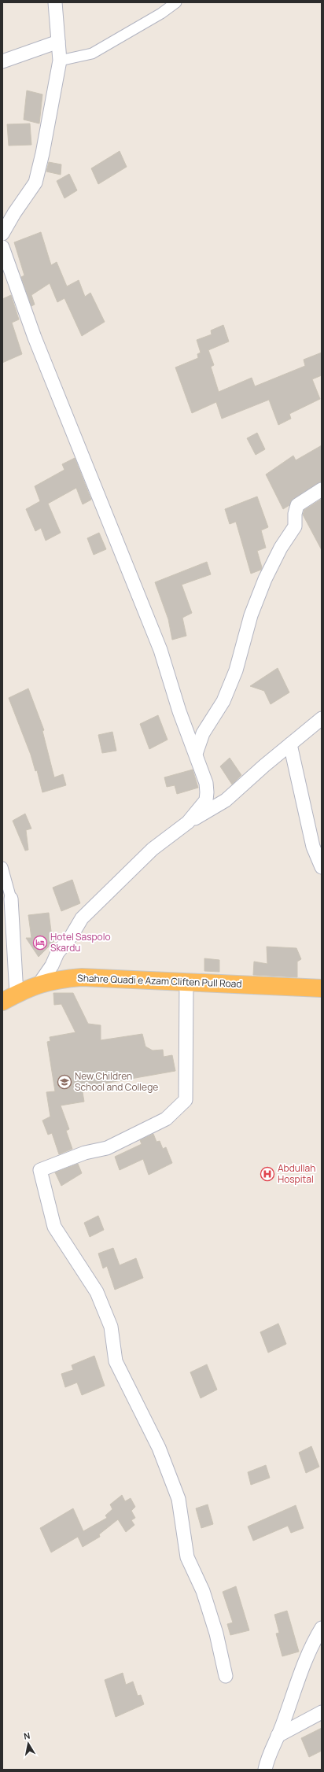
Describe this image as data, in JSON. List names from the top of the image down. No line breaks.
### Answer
{"streets":{"highway":["Shahre Quadi e Azam Cliften Pull Road"]},"places":{"hotel":["Hotel Saspolo Skardu"],"school or university":["New Children School and College"],"hospital":["Abdullah Hospital"]},"north":"top"}
